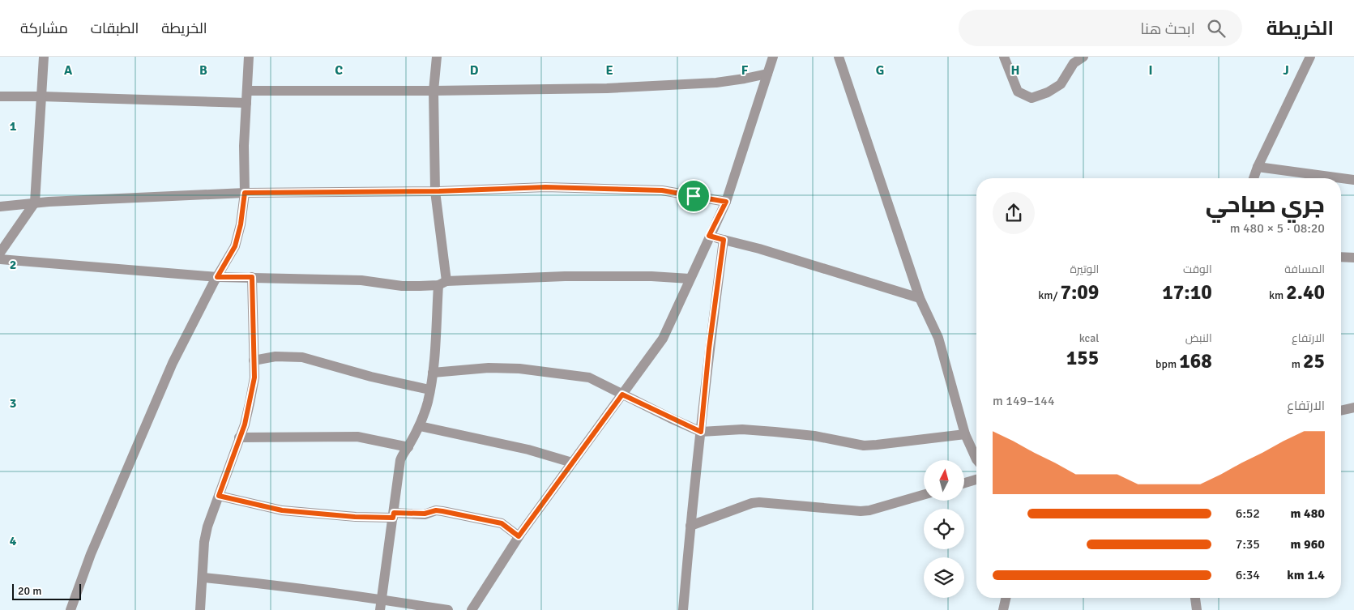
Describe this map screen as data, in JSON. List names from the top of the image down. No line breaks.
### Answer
{"scale_bar":"20 m","north":"top","page":{"header":"الخريطة","search":"ابحث هنا","nav":["الخريطة","الطبقات","مشاركة"],"heading":["جري صباحي","08:20 · 5 × 480 m"],"stats":[["المسافة","2.40 km"],["الوقت","17:10"],["الوتيرة","7:09 /km"],["الارتفاع","25 m"],["النبض","168 bpm"],["kcal","155"]],"chart":["الارتفاع","144–149 m"],"list":[{"name":"480 m","note":"6:52"},{"name":"960 m","note":"7:35"},{"name":"1.4 km","note":"6:34"}],"scale":"20 m"},"grid":{"columns":["A","B","C","D","E","F","G","H","I","J"],"rows":["1","2","3","4"]}}
